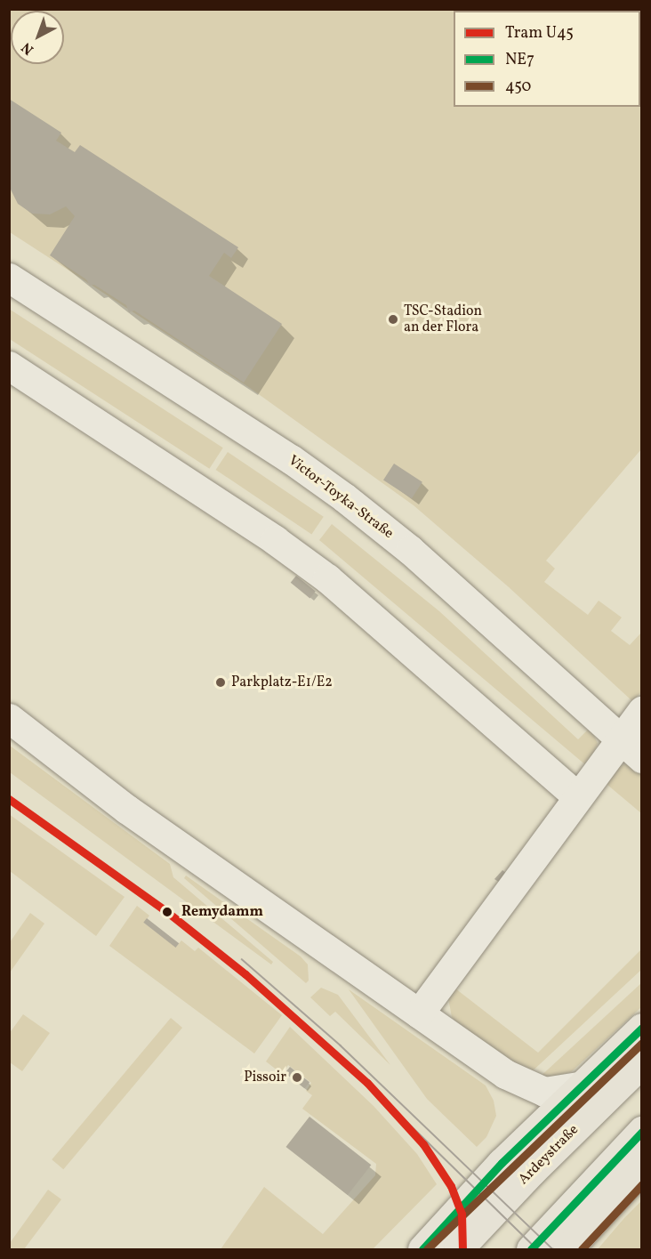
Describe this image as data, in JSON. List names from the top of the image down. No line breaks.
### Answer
{"streets":{"main road":["Ardeystraße"],"street":["Victor-Toyka-Straße"]},"places":["TSC-Stadion an der Flora","Parkplatz-E1/E2","Remydamm","Pissoir"],"lines":["tram line U45","transit line NE7","transit line 450"],"legend":["Tram U45","NE7","450"],"north":"bottom left"}
